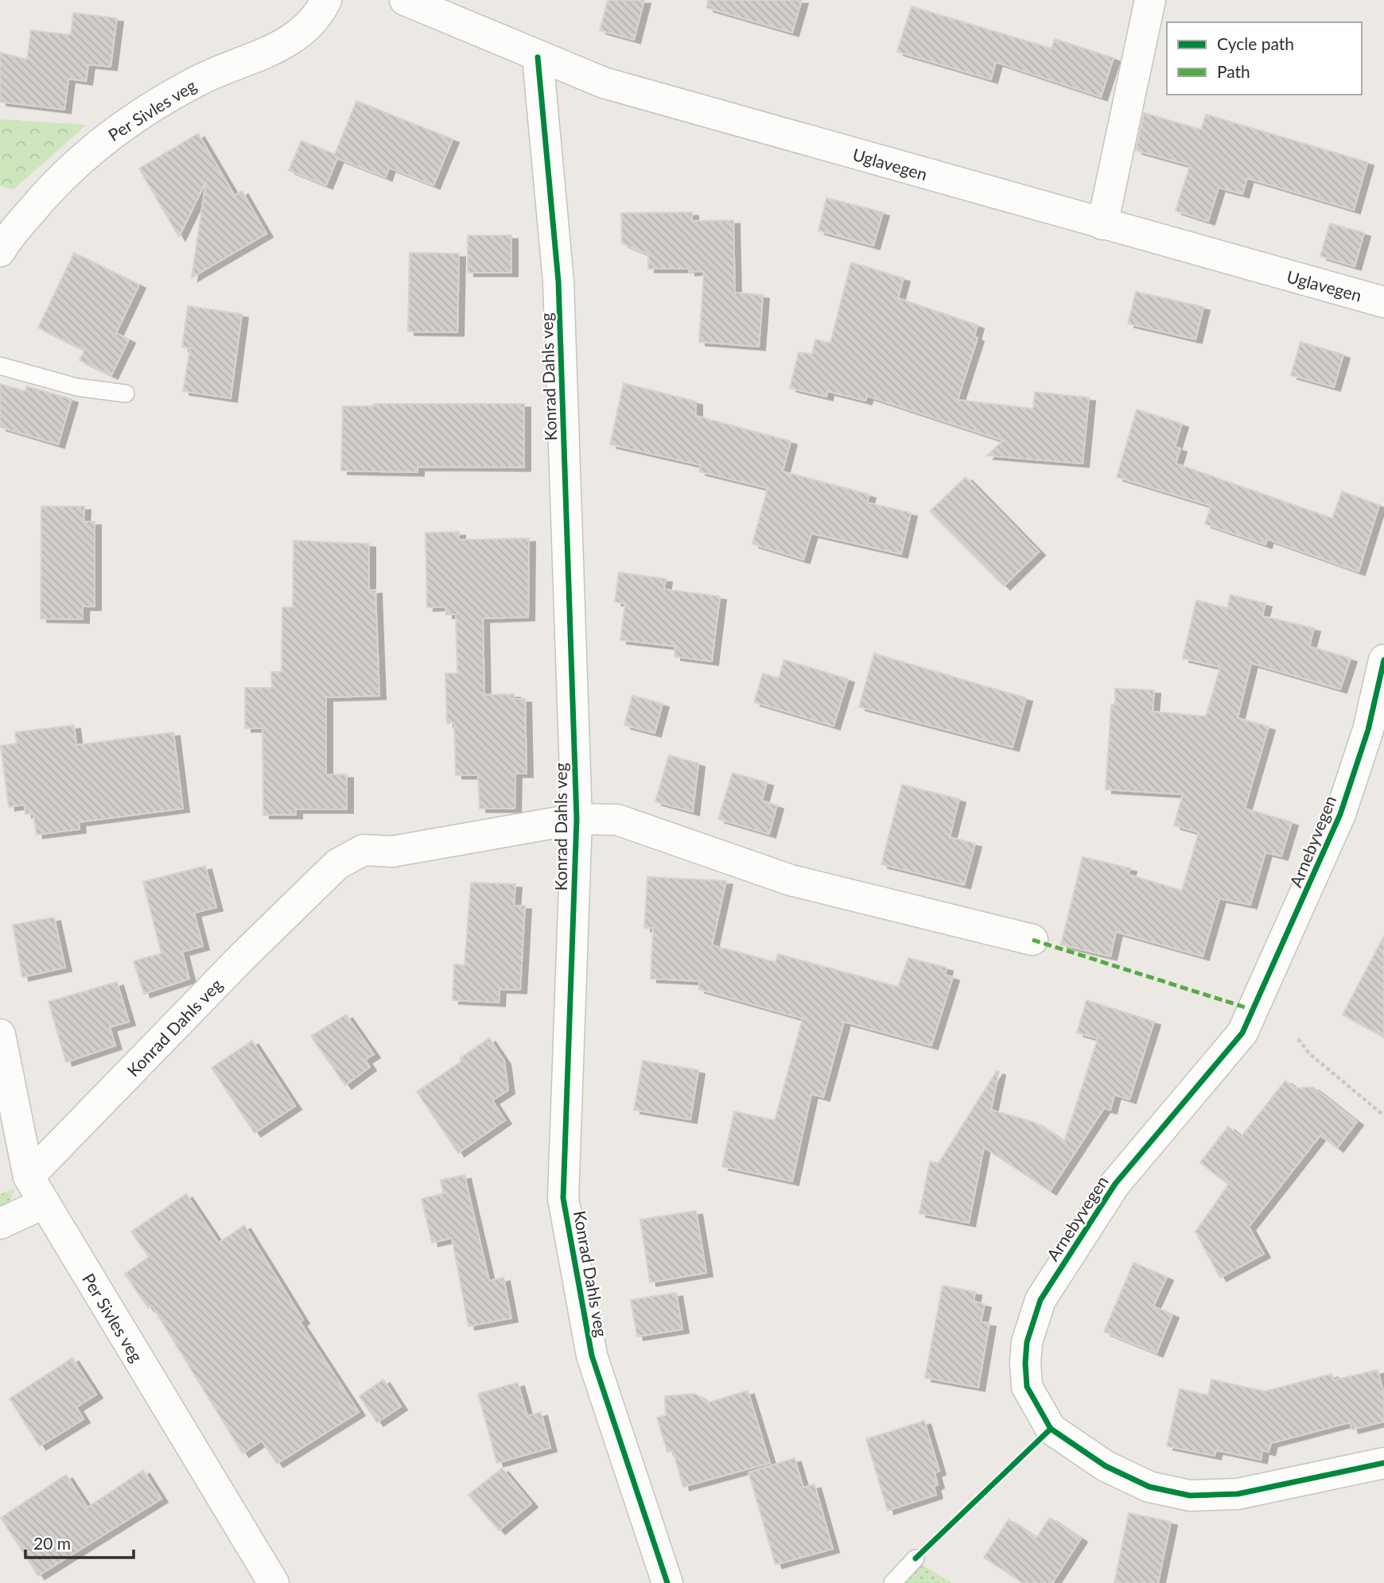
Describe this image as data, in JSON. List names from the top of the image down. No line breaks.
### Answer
{"streets":{"street":["Per Sivles veg","Uglavegen","Konrad Dahls veg","Arnebyvegen"]},"crossings":[["Per Sivles veg","Konrad Dahls veg"],["Uglavegen","Konrad Dahls veg"]],"legend":["Cycle path","Path"],"scale_bar":"20 m"}
